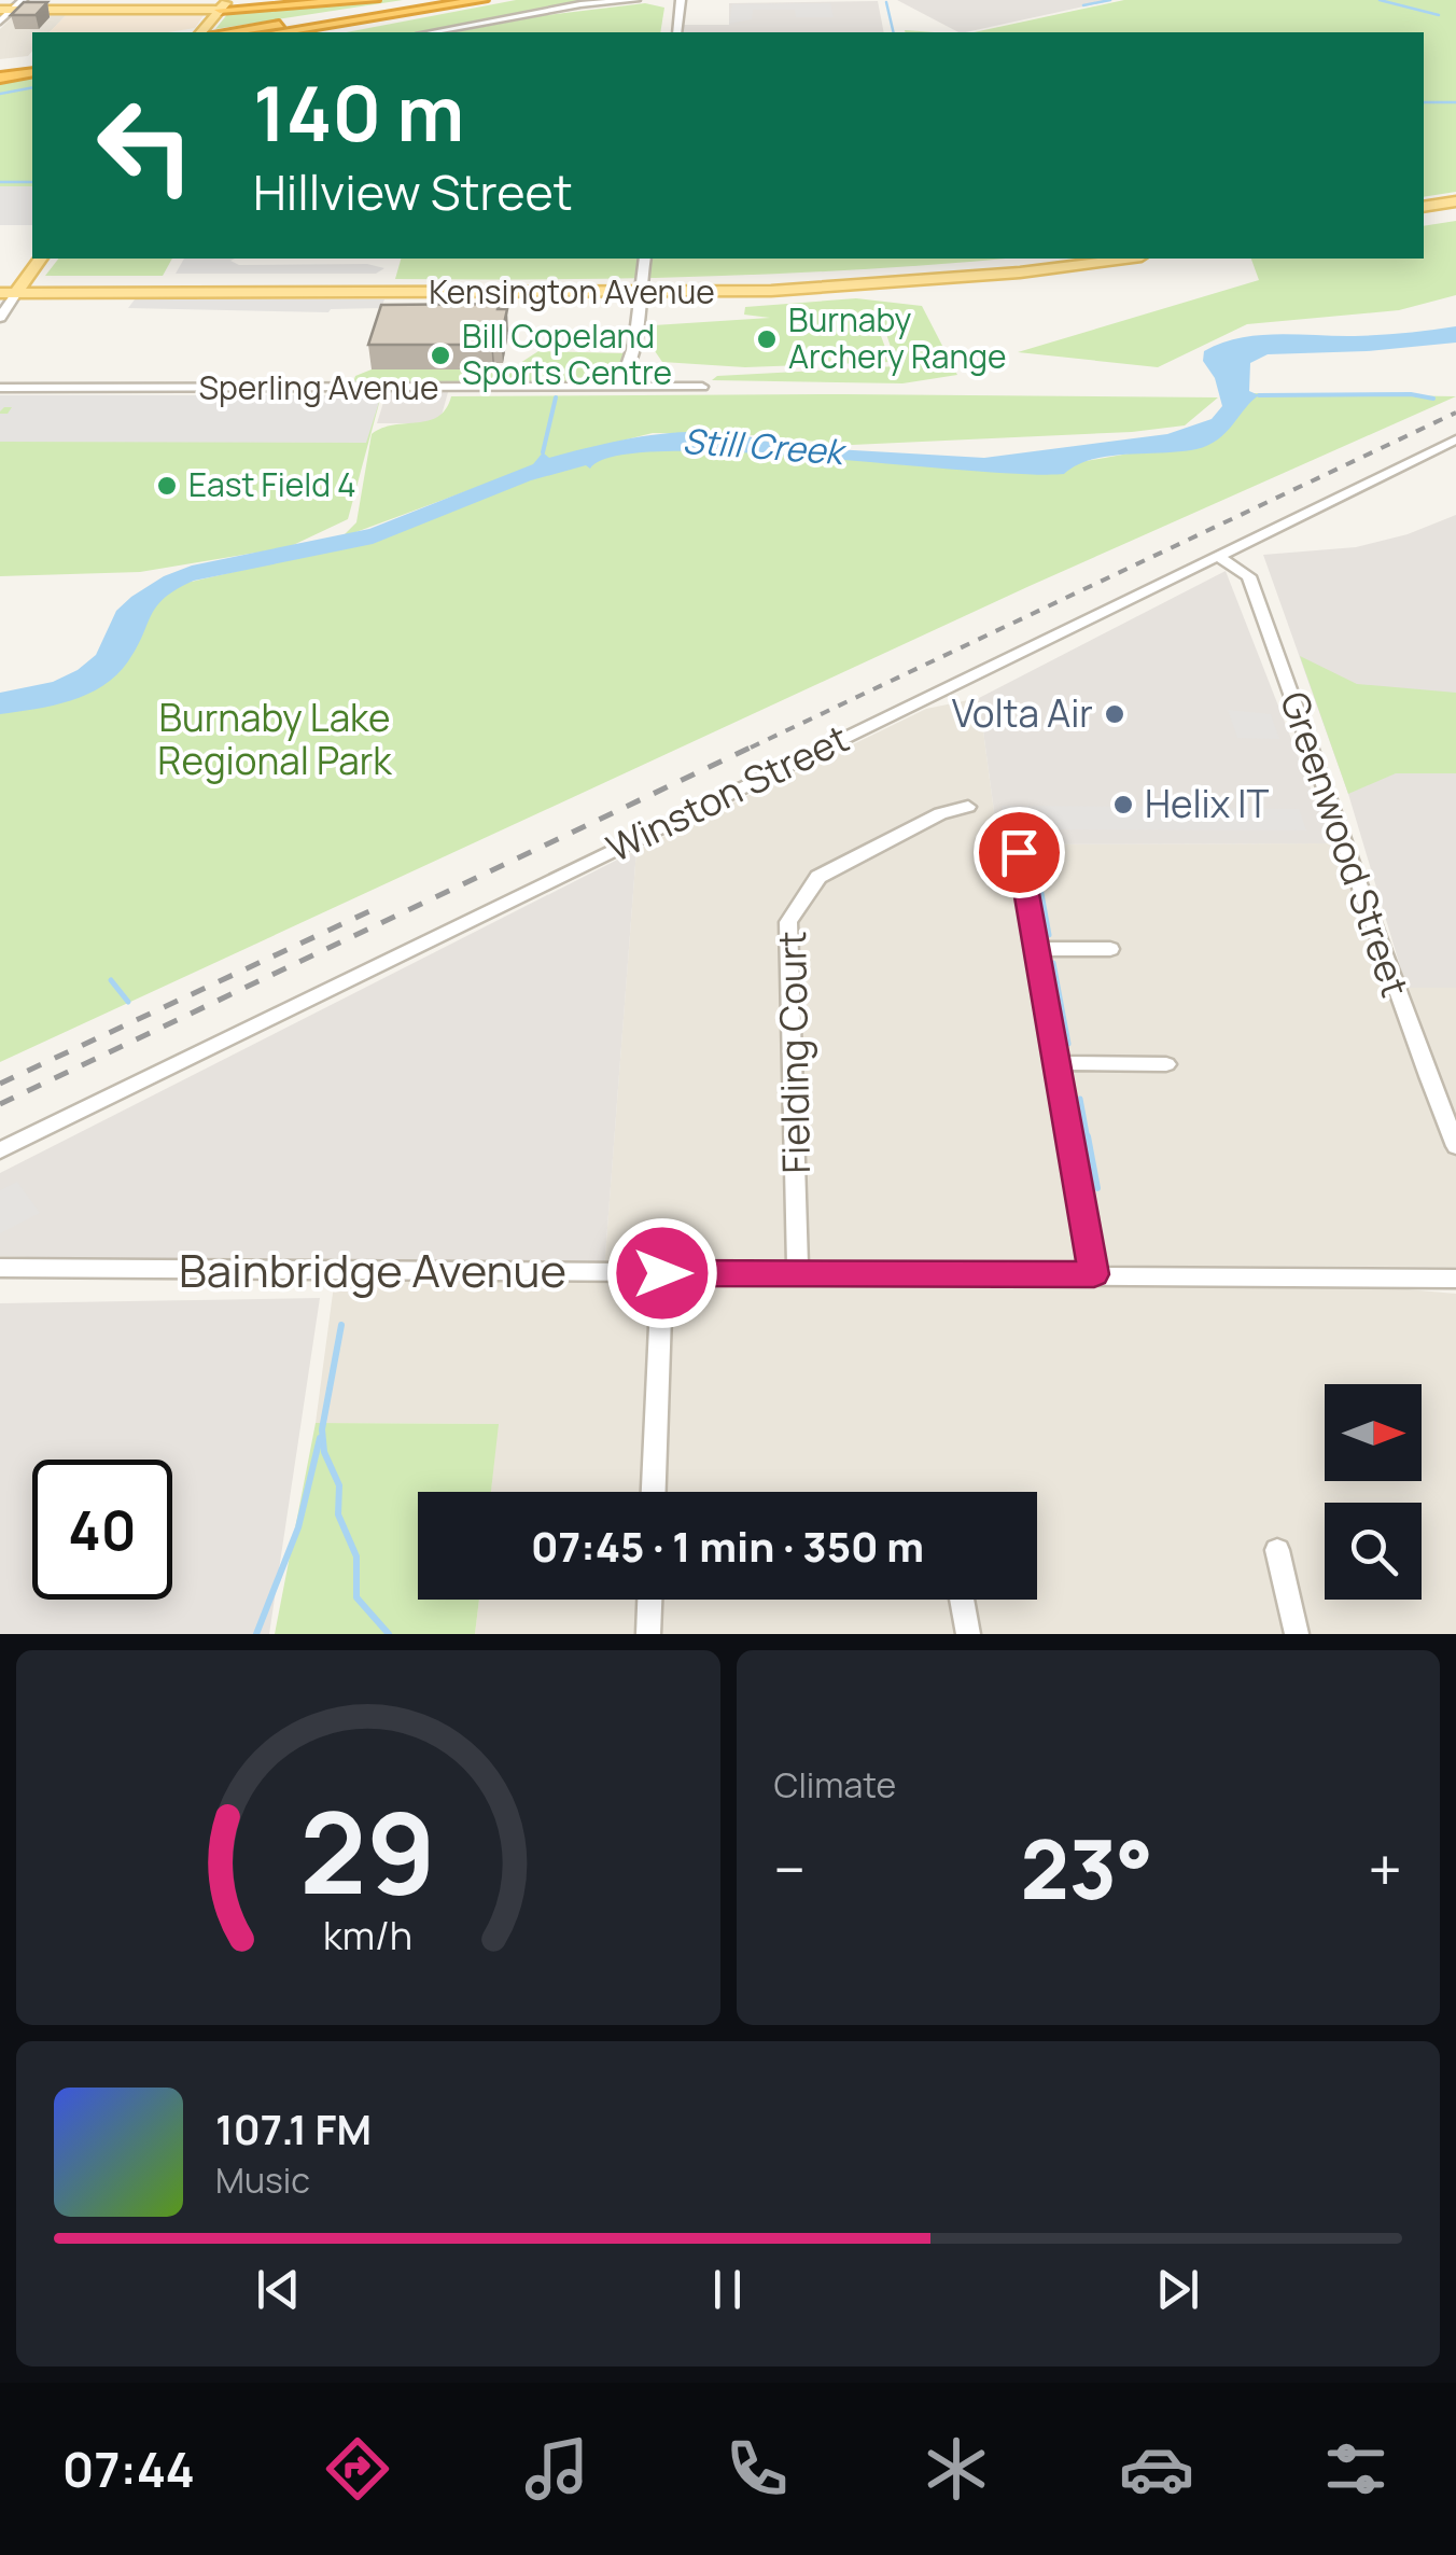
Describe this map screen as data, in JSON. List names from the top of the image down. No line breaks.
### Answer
{"streets":{"main road":["Kensington Avenue"],"street":["Sperling Avenue","Winston Street","Greenwood Street","Fielding Court","Bainbridge Avenue"]},"crossings":[["Winston Street","Greenwood Street"],["Fielding Court","Bainbridge Avenue"]],"water":["Still Creek"],"parks":["Burnaby Lake Regional Park"],"places":["Burnaby Archery Range","Bill Copeland Sports Centre","East Field 4","Volta Air","Helix IT"],"north":"right","page":{"turn":["140 m","Hillview Street"],"limit":"40","trip":"07:45 · 1 min · 350 m","tile":"Climate","heat":["−","23°","+"],"song":["107.1 FM","Music"],"tabs":"07:44","gauge":["29","km/h"]}}
